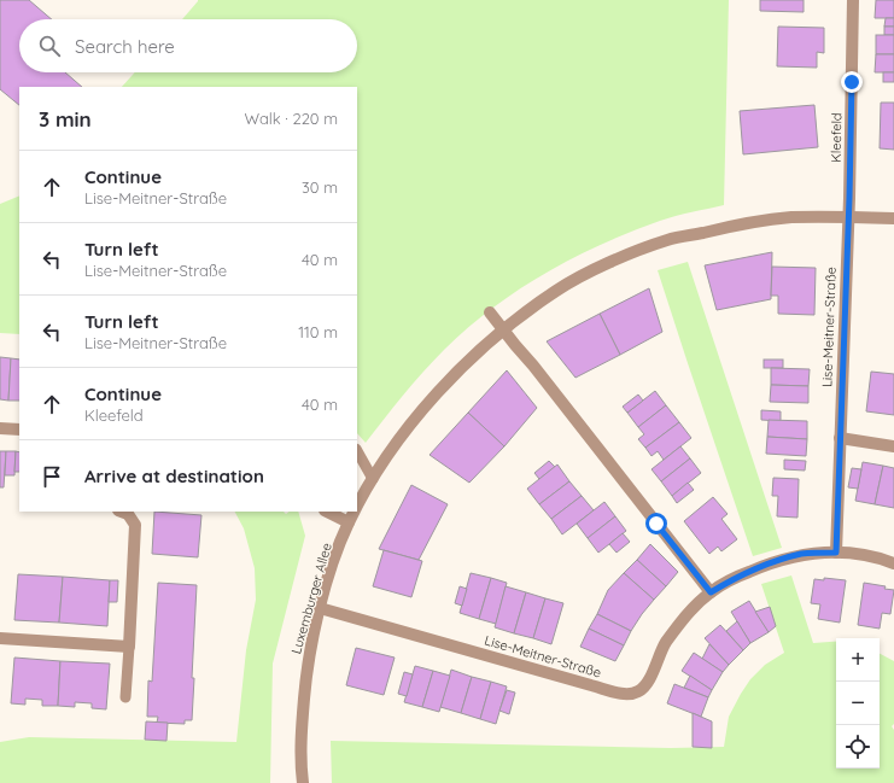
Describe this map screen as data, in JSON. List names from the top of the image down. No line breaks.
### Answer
{"streets":{"street":["Kleefeld","Lise-Meitner-Straße","Luxemburger Allee"]},"crossings":[["Kleefeld","Lise-Meitner-Straße"],["Kleefeld","Luxemburger Allee"],["Lise-Meitner-Straße","Luxemburger Allee"]],"page":{"search":"Search here","heading":["3 min","Walk · 220 m"],"list":[["Continue","Lise-Meitner-Straße","30 m"],["Turn left","Lise-Meitner-Straße","40 m"],["Turn left","Lise-Meitner-Straße","110 m"],["Continue","Kleefeld","40 m"],"Arrive at destination"],"map_buttons":["+","−"]}}
